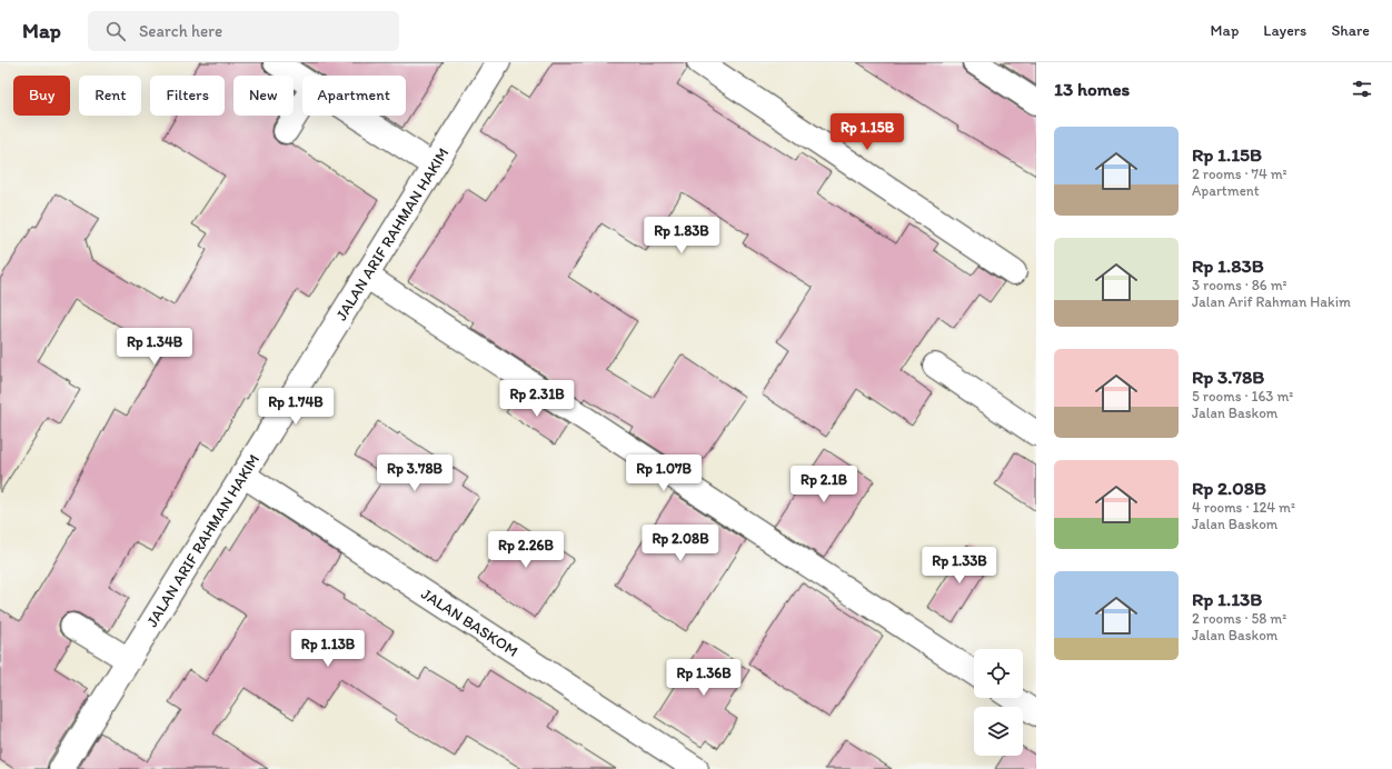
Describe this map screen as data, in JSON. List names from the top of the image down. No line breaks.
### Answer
{"streets":{"street":["JALAN ARIF RAHMAN HAKIM","JALAN BASKOM"]},"crossings":[["JALAN ARIF RAHMAN HAKIM","JALAN BASKOM"]],"page":{"header":"Map","search":"Search here","nav":["Map","Layers","Share"],"heading":"13 homes","chip":["Buy","Rent","Filters","New","Apartment"],"price":["Rp 1.15B","Rp 1.83B","Rp 1.34B","Rp 2.31B","Rp 1.74B","Rp 3.78B","Rp 1.07B","Rp 2.1B","Rp 2.08B","Rp 2.26B","Rp 1.33B","Rp 1.13B","Rp 1.36B"],"list":[{"name":"Rp 1.15B","note":"2 rooms · 74 m² · Apartment"},{"name":"Rp 1.83B","note":"3 rooms · 86 m² · Jalan Arif Rahman Hakim"},{"name":"Rp 3.78B","note":"5 rooms · 163 m² · Jalan Baskom"},{"name":"Rp 2.08B","note":"4 rooms · 124 m² · Jalan Baskom"},{"name":"Rp 1.13B","note":"2 rooms · 58 m² · Jalan Baskom"}]}}
